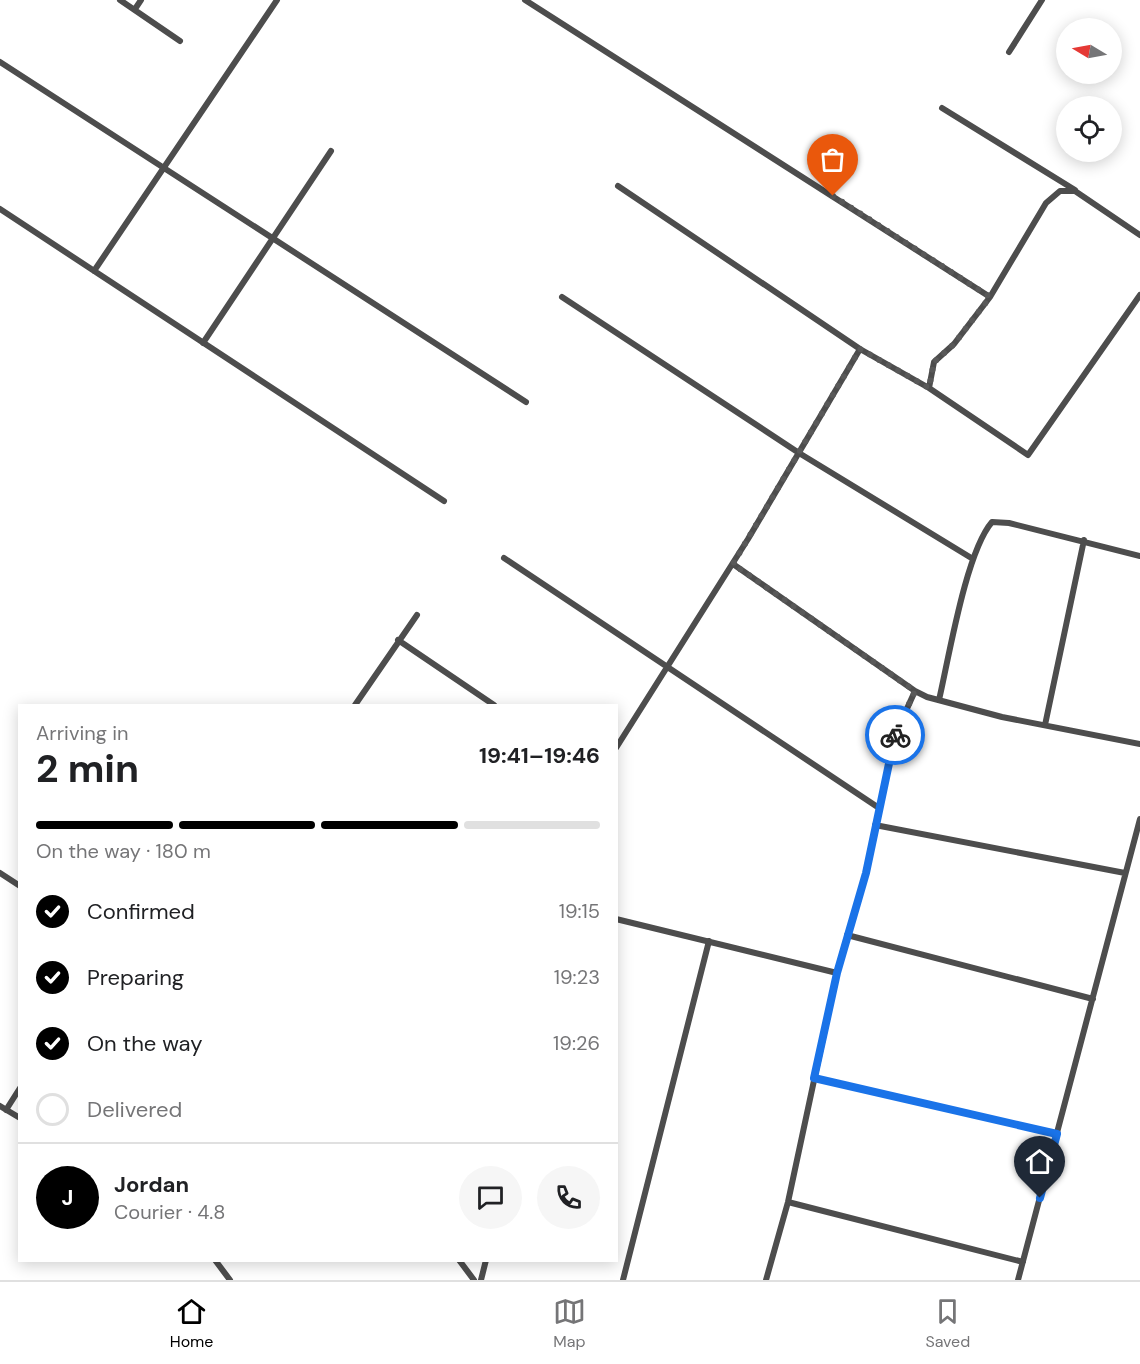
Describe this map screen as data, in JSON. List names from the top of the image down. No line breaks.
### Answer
{"north":"left","page":{"heading":["2 min","Arriving in","19:41–19:46"],"panel":["Jordan","Courier · 4.8"],"bar":"On the way · 180 m","list":[["Confirmed","19:15"],["Preparing","19:23"],["On the way","19:26"],"Delivered"],"round":"J","tabs":["Home","Map","Saved"]}}
